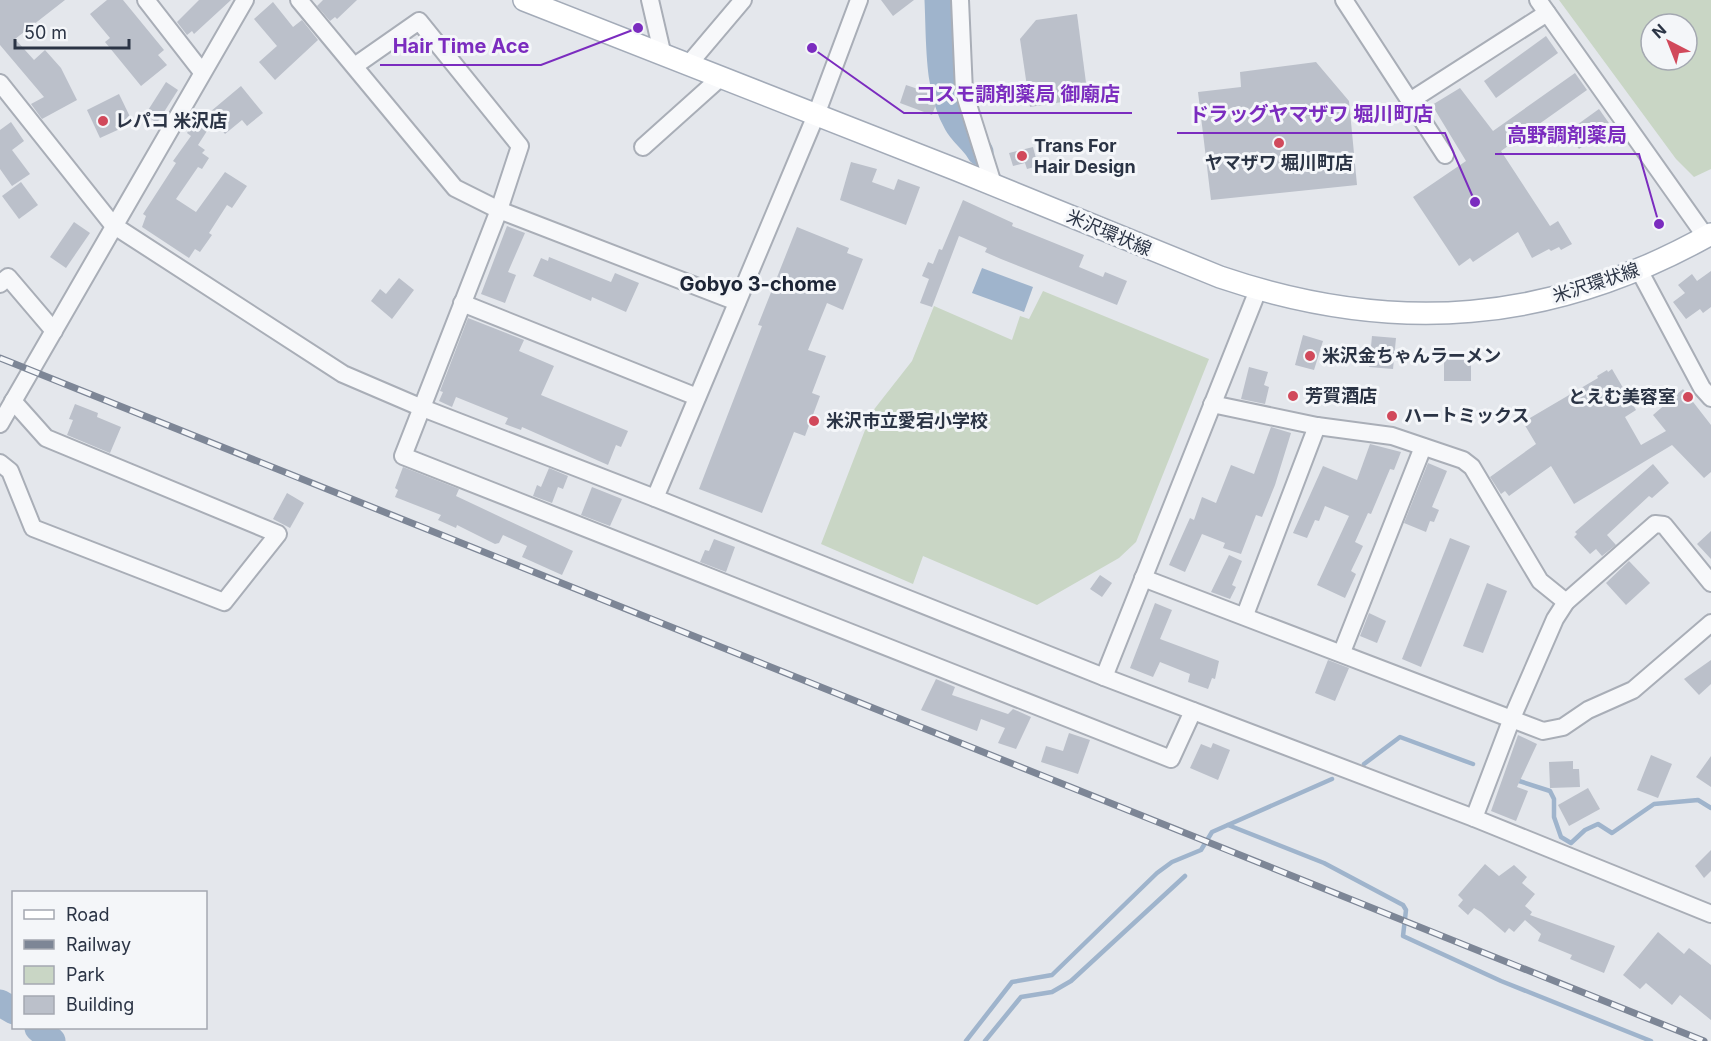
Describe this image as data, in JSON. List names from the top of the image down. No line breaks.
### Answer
{"streets":{"main road":["米沢環状線"]},"districts":["Gobyo 3-chome"],"places":["Hair Time Ace","コスモ調剤薬局 御廟店","レパコ 米沢店","ヤマザワ 堀川町店","Trans For Hair Design","ドラッグヤマザワ 堀川町店","高野調剤薬局","米沢金ちゃんラーメン","芳賀酒店","とえむ美容室","ハートミックス","米沢市立愛宕小学校"],"legend":["Road","Railway","Park","Building"],"scale_bar":"50 m","north":"top left"}
